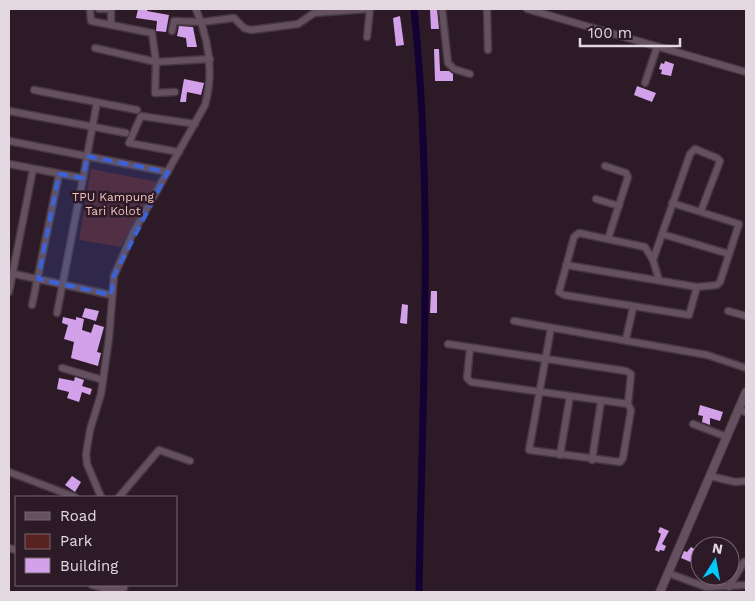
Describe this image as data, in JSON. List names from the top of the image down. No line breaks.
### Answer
{"parks":["TPU Kampung Tari Kolot"],"legend":["Road","Park","Building"],"scale_bar":"100 m","north":"top"}
